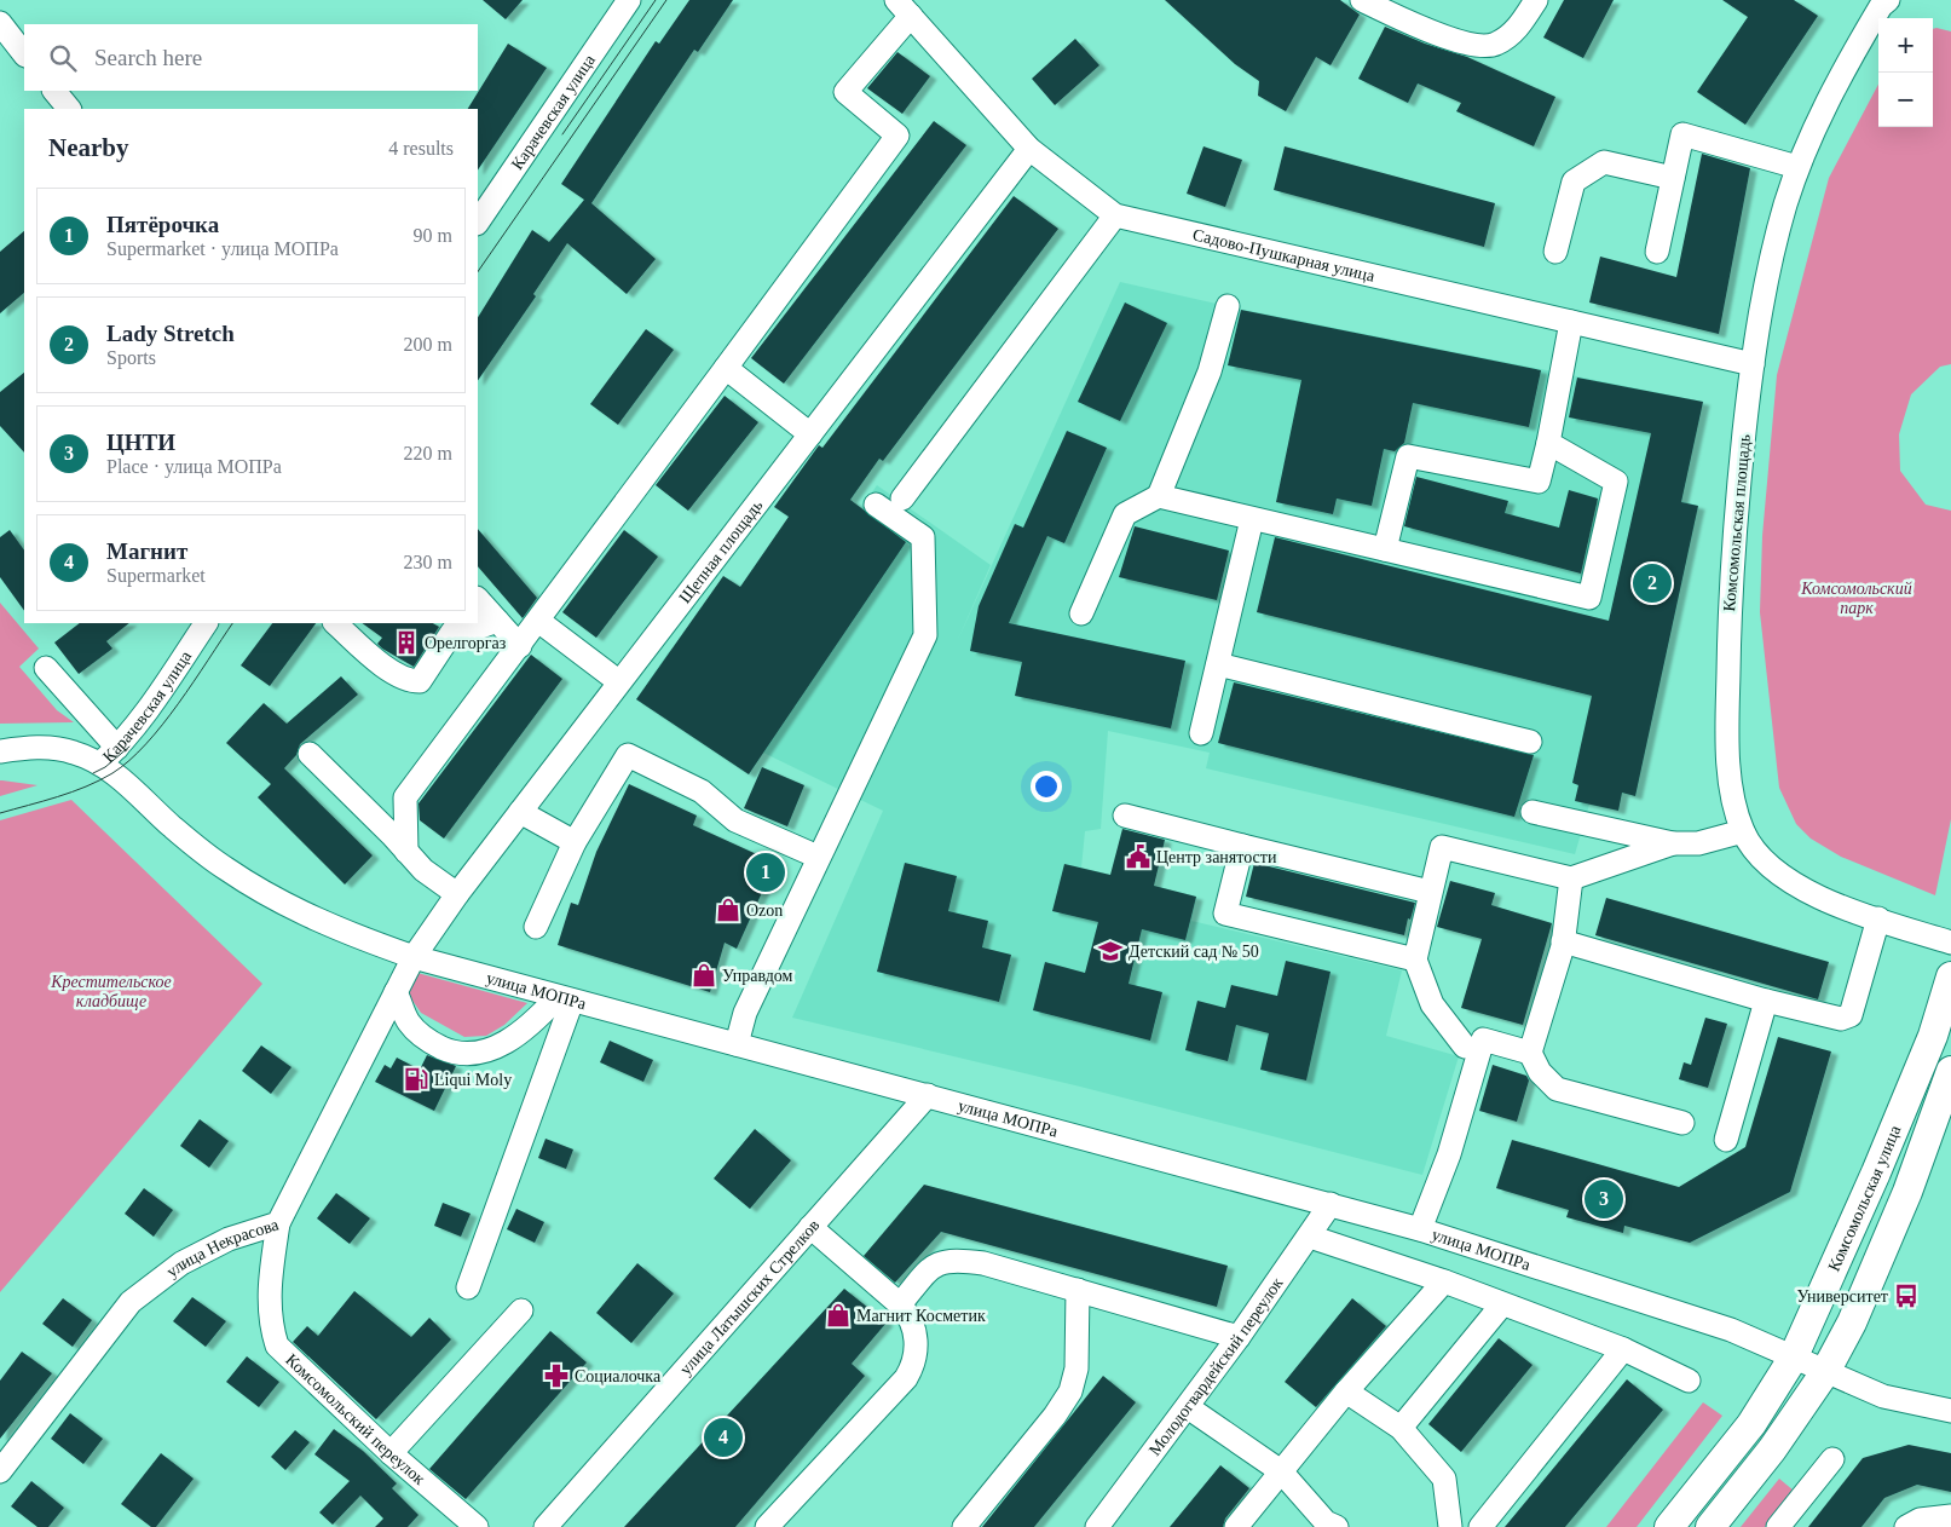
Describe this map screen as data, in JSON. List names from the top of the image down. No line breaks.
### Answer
{"streets":{"main road":["Комсомольская улица"],"street":["Карачевская улица","Садово-Пушкарная улица","Комсомольская площадь","Щепная площадь","улица МОПРа","улица Некрасова","улица Латышских Стрелков","Молодогвардейский переулок","Комсомольский переулок"]},"crossings":[["Карачевская улица","улица МОПРа"],["Садово-Пушкарная улица","Комсомольская площадь"],["Садово-Пушкарная улица","Щепная площадь"],["Щепная площадь","улица МОПРа"],["Щепная площадь","улица Некрасова"],["улица МОПРа","Комсомольская улица"],["улица МОПРа","улица Некрасова"],["улица МОПРа","улица Латышских Стрелков"],["улица МОПРа","Молодогвардейский переулок"],["улица Некрасова","Комсомольский переулок"]],"parks":["Комсомольский парк","Крестительское кладбище"],"places":{"building":["Орелгоргаз"],"public building":["Центр занятости"],"shop":["Ozon","Управдом","Магнит Косметик"],"school or university":["Детский сад № 50"],"fuel station":["Liqui Moly"],"bus stop":["Университет"],"pharmacy":["Социалочка"]},"page":{"map_buttons":["+","−"],"search":"Search here","heading":["Nearby","4 results"],"list":[{"mark":"1","name":"Пятёрочка","note":"Supermarket · улица МОПРа","value":"90 m"},{"mark":"2","name":"Lady Stretch","note":"Sports","value":"200 m"},{"mark":"3","name":"ЦНТИ","note":"Place · улица МОПРа","value":"220 m"},{"mark":"4","name":"Магнит","note":"Supermarket","value":"230 m"}],"pins":["2","1","3","4"]}}
